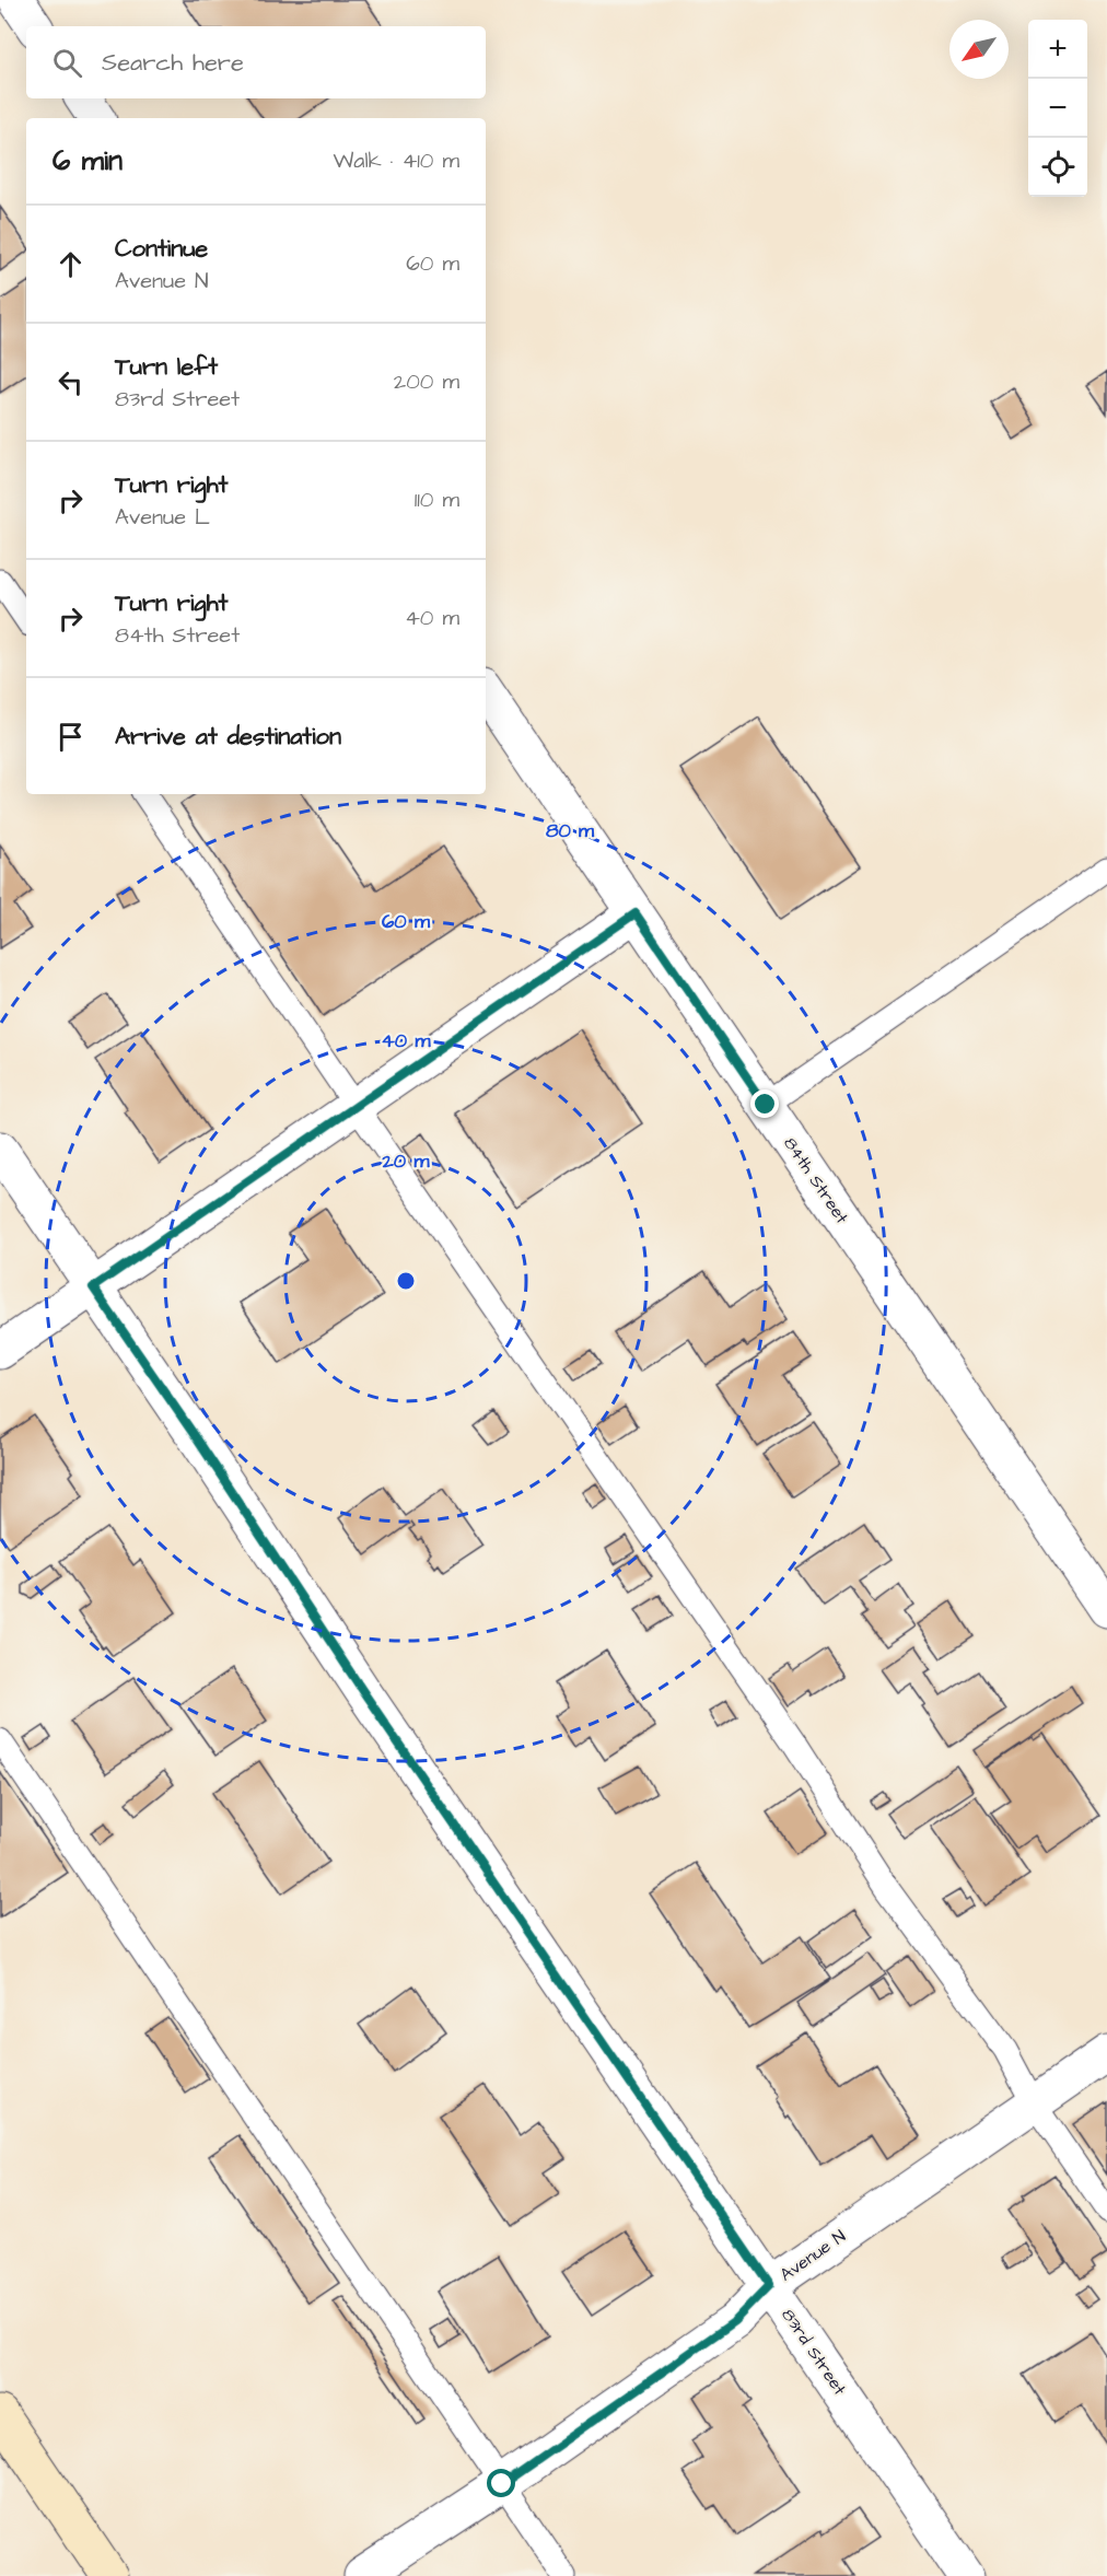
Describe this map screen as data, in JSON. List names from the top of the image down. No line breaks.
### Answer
{"streets":{"street":["84th Street","Avenue N","83rd Street"]},"crossings":[["Avenue N","83rd Street"]],"north":"bottom left","page":{"map_buttons":["+","−"],"search":"Search here","heading":["6 min","Walk · 410 m"],"list":[["Continue","Avenue N","60 m"],["Turn left","83rd Street","200 m"],["Turn right","Avenue L","110 m"],["Turn right","84th Street","40 m"],"Arrive at destination"]},"rings":["80 m","60 m","40 m","20 m"]}
